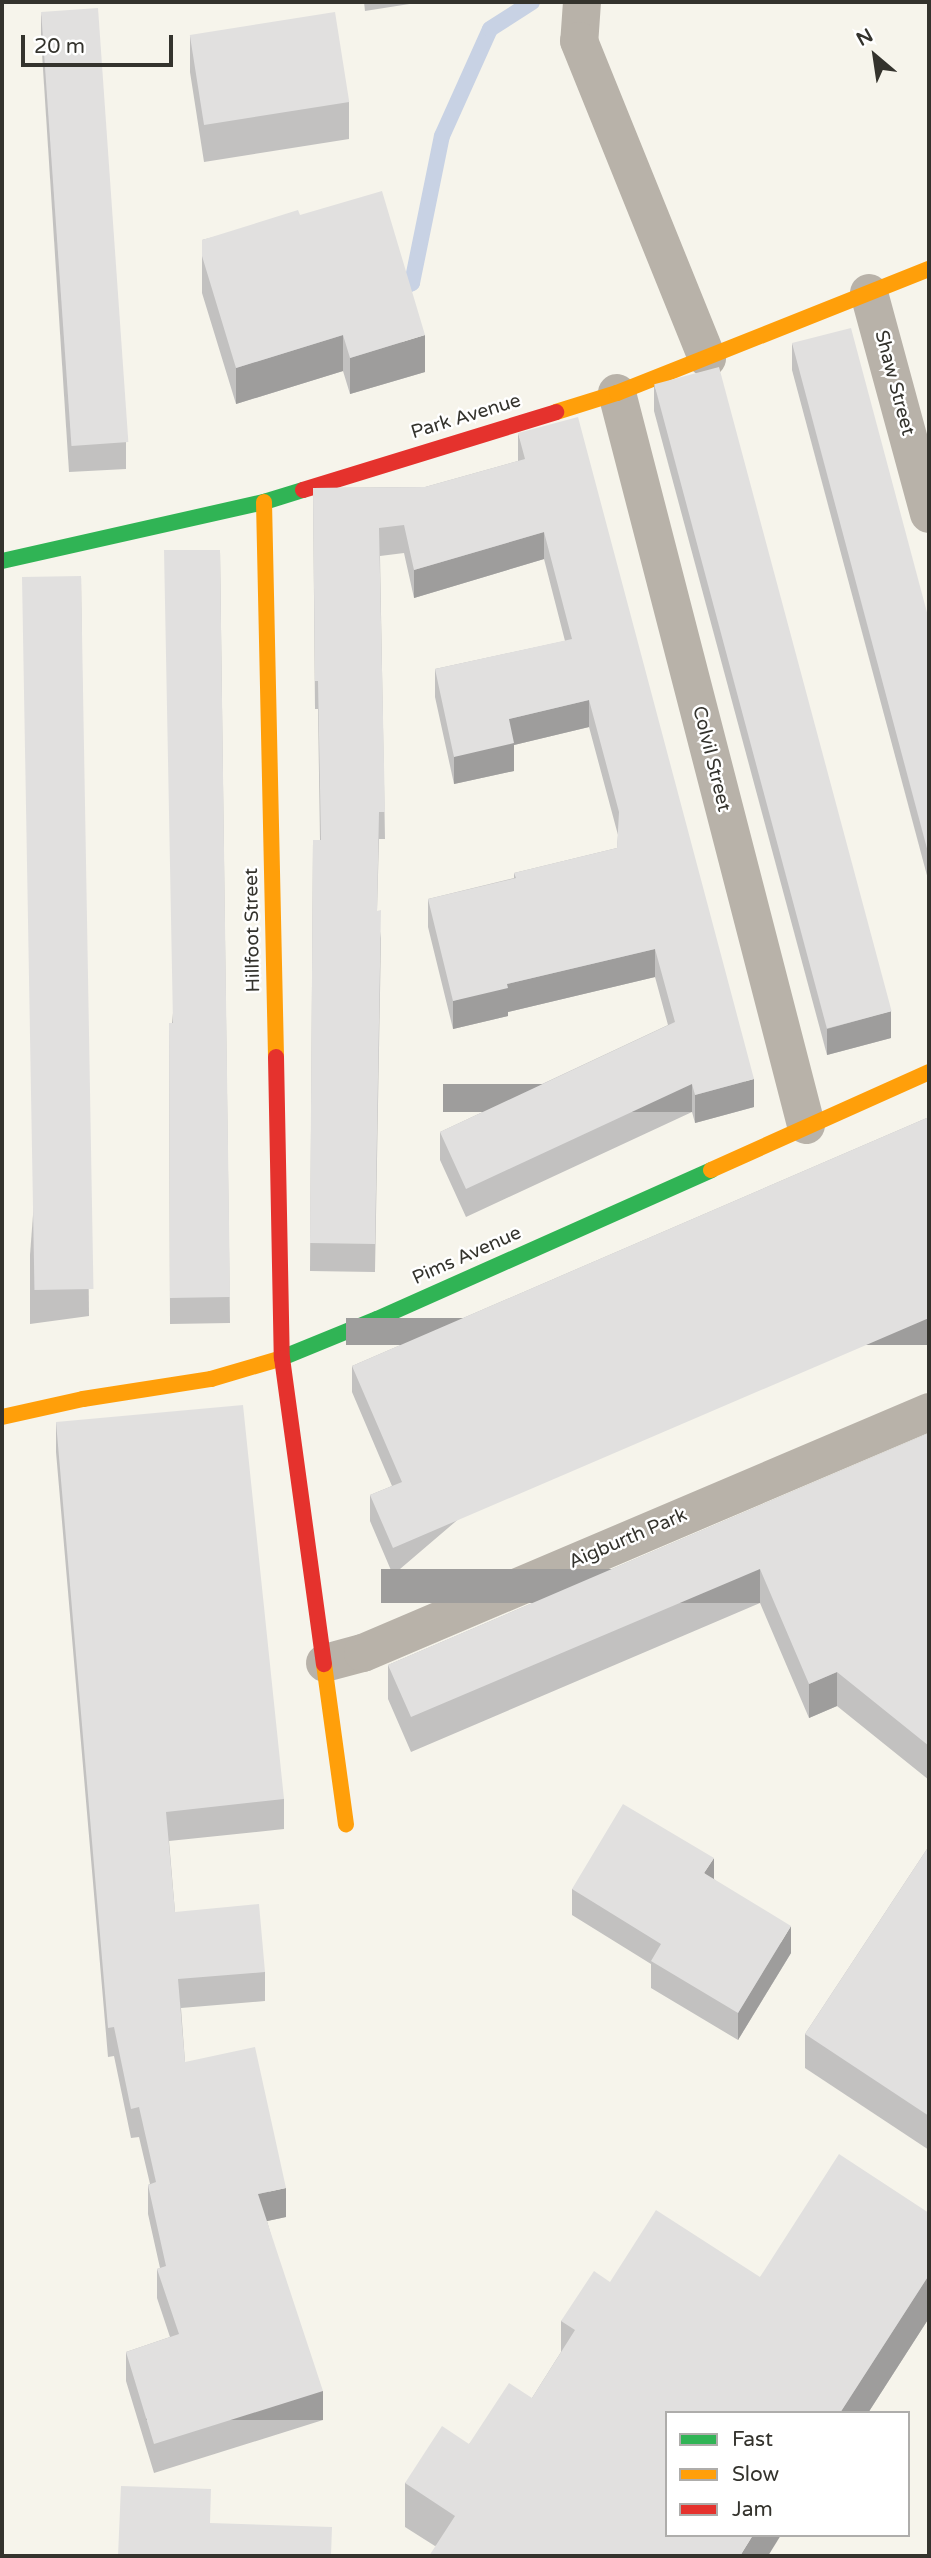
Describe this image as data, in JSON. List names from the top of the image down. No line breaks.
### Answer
{"streets":{"street":["Shaw Street","Park Avenue","Colvil Street","Hillfoot Street","Pims Avenue","Aigburth Park"]},"crossings":[["Shaw Street","Park Avenue"],["Park Avenue","Colvil Street"],["Park Avenue","Hillfoot Street"],["Colvil Street","Pims Avenue"],["Hillfoot Street","Pims Avenue"]],"legend":["Fast","Slow","Jam"],"scale_bar":"20 m","north":"top left"}
